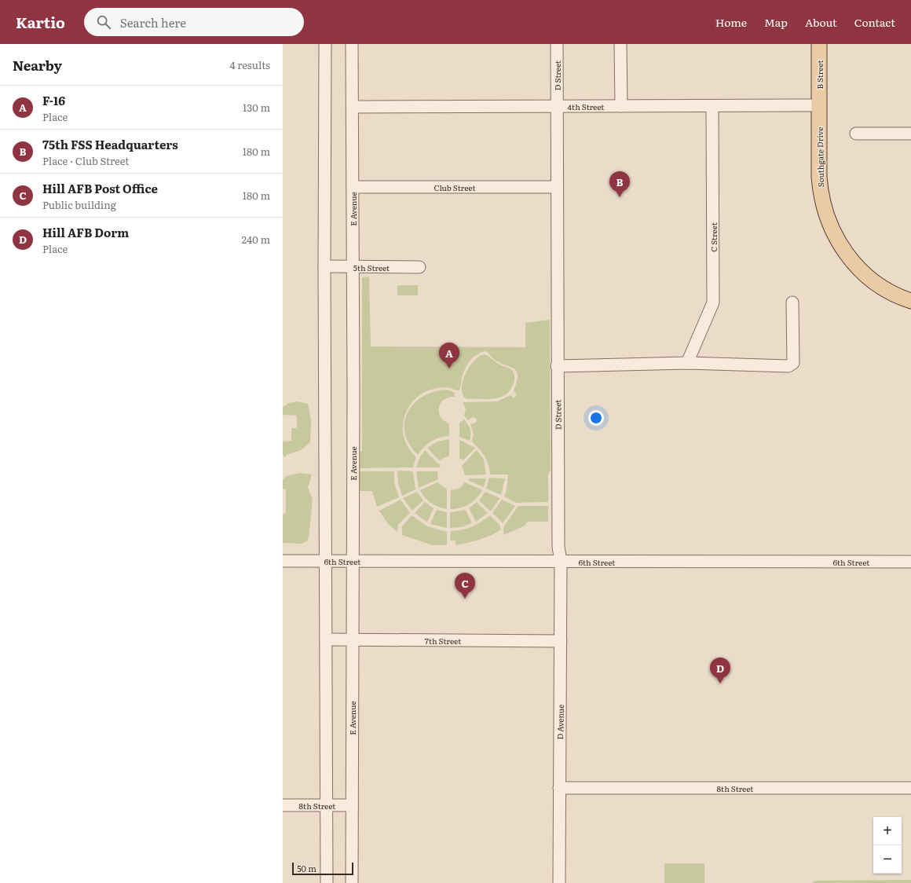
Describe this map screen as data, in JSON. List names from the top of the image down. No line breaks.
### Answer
{"streets":{"main road":["B Street","Southgate Drive"],"street":["D Street","4th Street","Club Street","E Avenue","C Street","5th Street","6th Street","7th Street","D Avenue","8th Street"]},"crossings":[["B Street","4th Street"],["B Street","Southgate Drive"],["D Street","4th Street"],["D Street","Club Street"],["D Street","6th Street"],["D Street","D Avenue"],["4th Street","Southgate Drive"],["4th Street","E Avenue"],["4th Street","C Street"],["Club Street","E Avenue"],["E Avenue","5th Street"],["E Avenue","6th Street"],["E Avenue","7th Street"],["E Avenue","8th Street"],["6th Street","D Avenue"],["7th Street","D Avenue"],["D Avenue","8th Street"]],"scale_bar":"50 m","page":{"header":"Kartio","search":"Search here","nav":["Home","Map","About","Contact"],"heading":["Nearby","4 results"],"list":[{"mark":"A","name":"F-16","note":"Place","value":"130 m"},{"mark":"B","name":"75th FSS Headquarters","note":"Place · Club Street","value":"180 m"},{"mark":"C","name":"Hill AFB Post Office","note":"Public building","value":"180 m"},{"mark":"D","name":"Hill AFB Dorm","note":"Place","value":"240 m"}],"pins":["B","A","C","D"],"map_buttons":["+","−"],"scale":"50 m"}}
